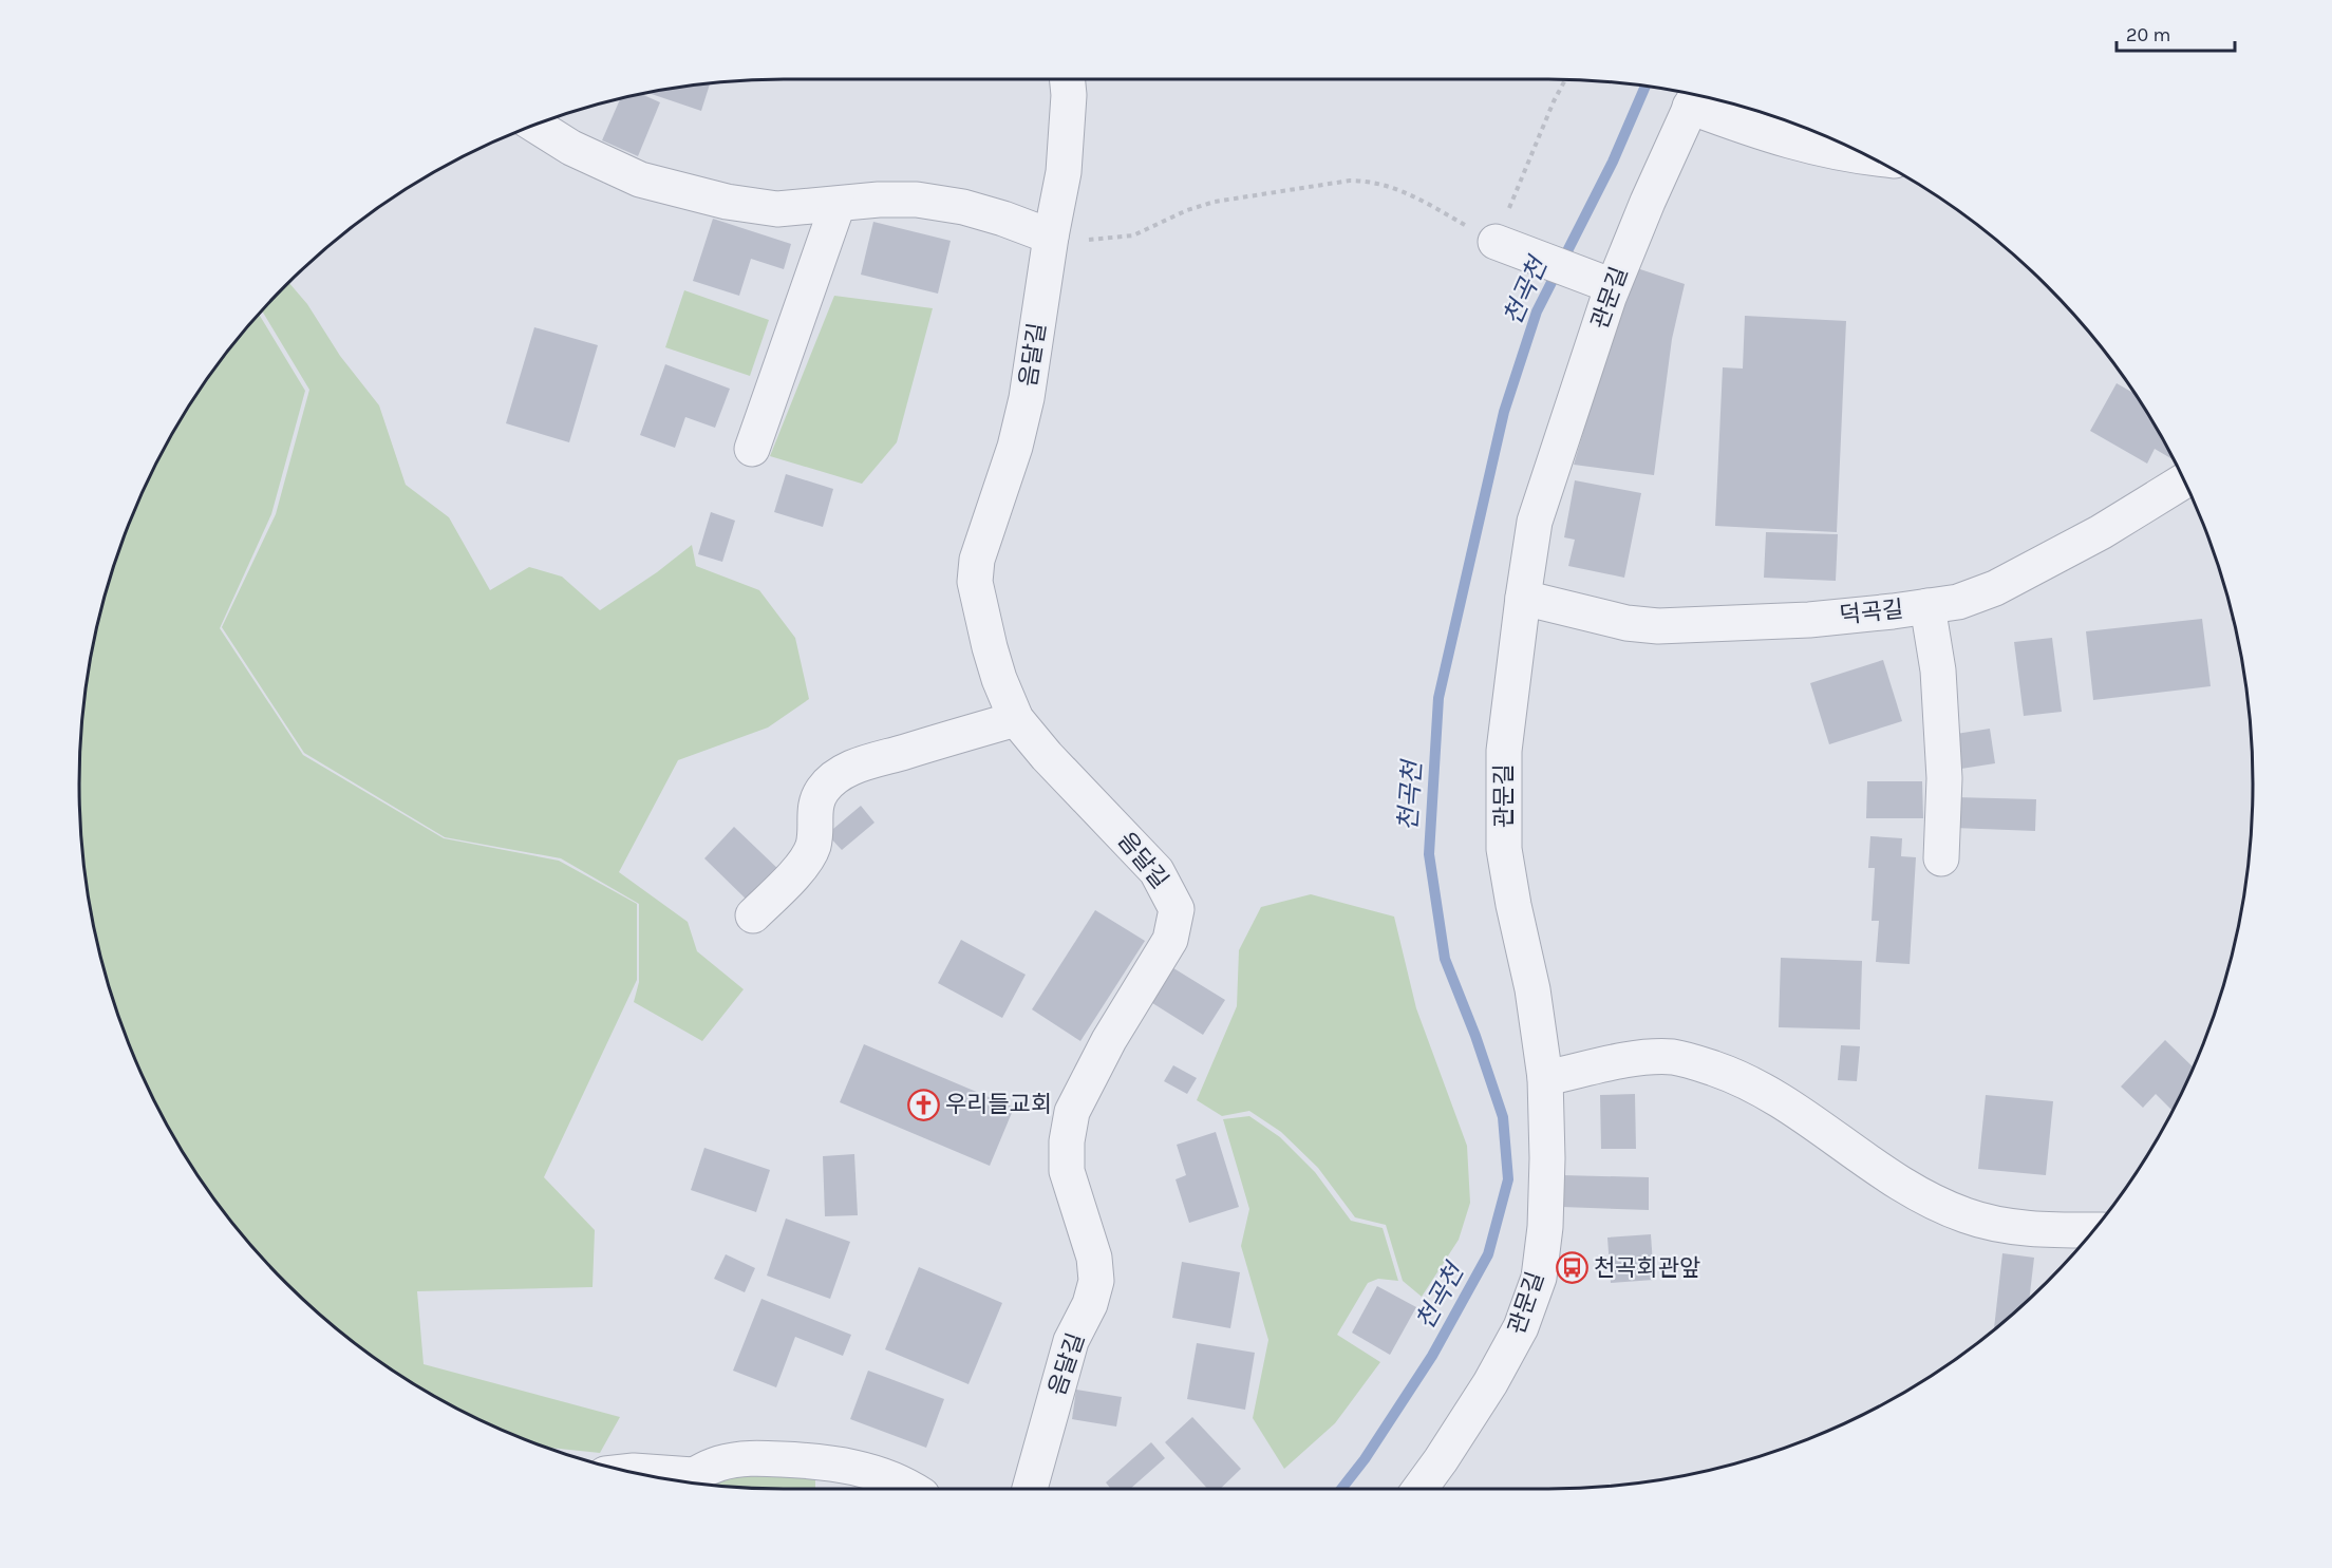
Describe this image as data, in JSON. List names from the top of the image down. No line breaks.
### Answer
{"streets":{"street":["관문길","음달길","덕곡길"]},"crossings":[["관문길","덕곡길"]],"water":["천곡천"],"places":{"church":["우리들교회"],"bus stop":["천곡회관앞"]},"scale_bar":"20 m"}
